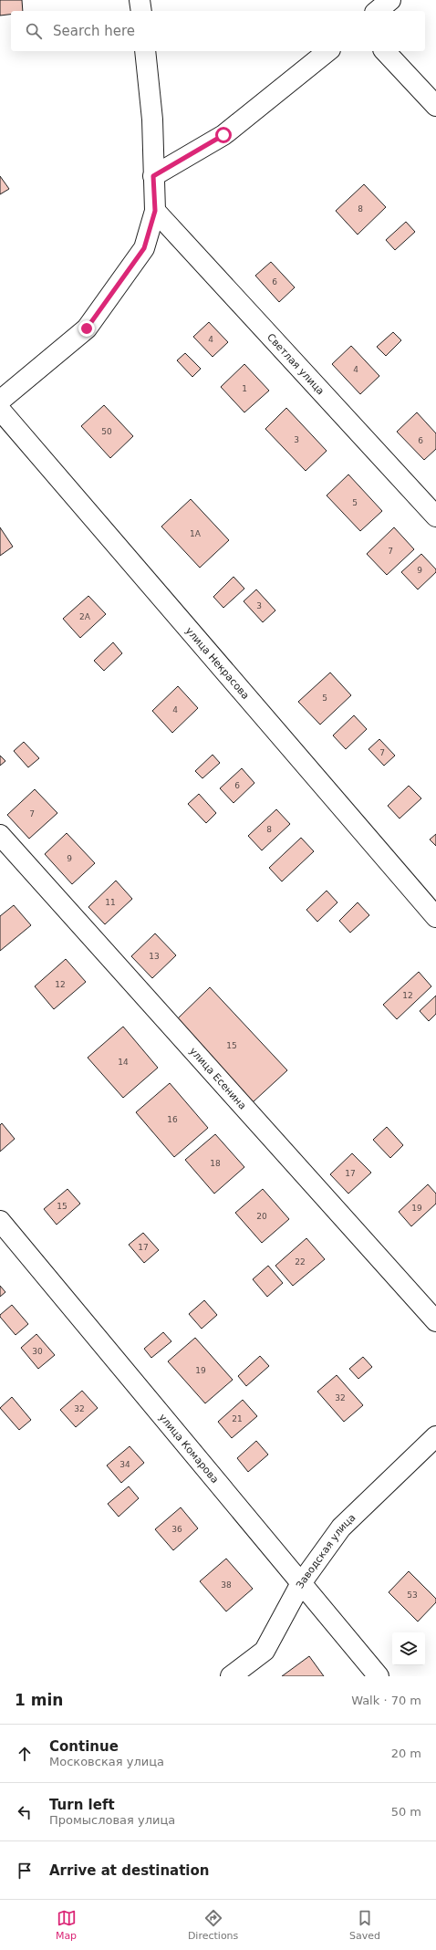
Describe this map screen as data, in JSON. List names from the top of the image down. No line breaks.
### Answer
{"streets":{"street":["Светлая улица","улица Некрасова","улица Есенина","улица Комарова","Заводская улица"]},"crossings":[["улица Комарова","Заводская улица"]],"house_numbers":["8","6","4","4","1","50","3","6","5","1А","7","9","3","2А","5","4","7","6","7","8","9","11","13","12","12","15","14","16","18","17","15","19","20","17","22","30","19","32","32","21","34","36","38","53"],"page":{"search":"Search here","heading":["1 min","Walk · 70 m"],"list":[["Continue","Московская улица","20 m"],["Turn left","Промысловая улица","50 m"],"Arrive at destination"],"nav":["Map","Directions","Saved"]}}
